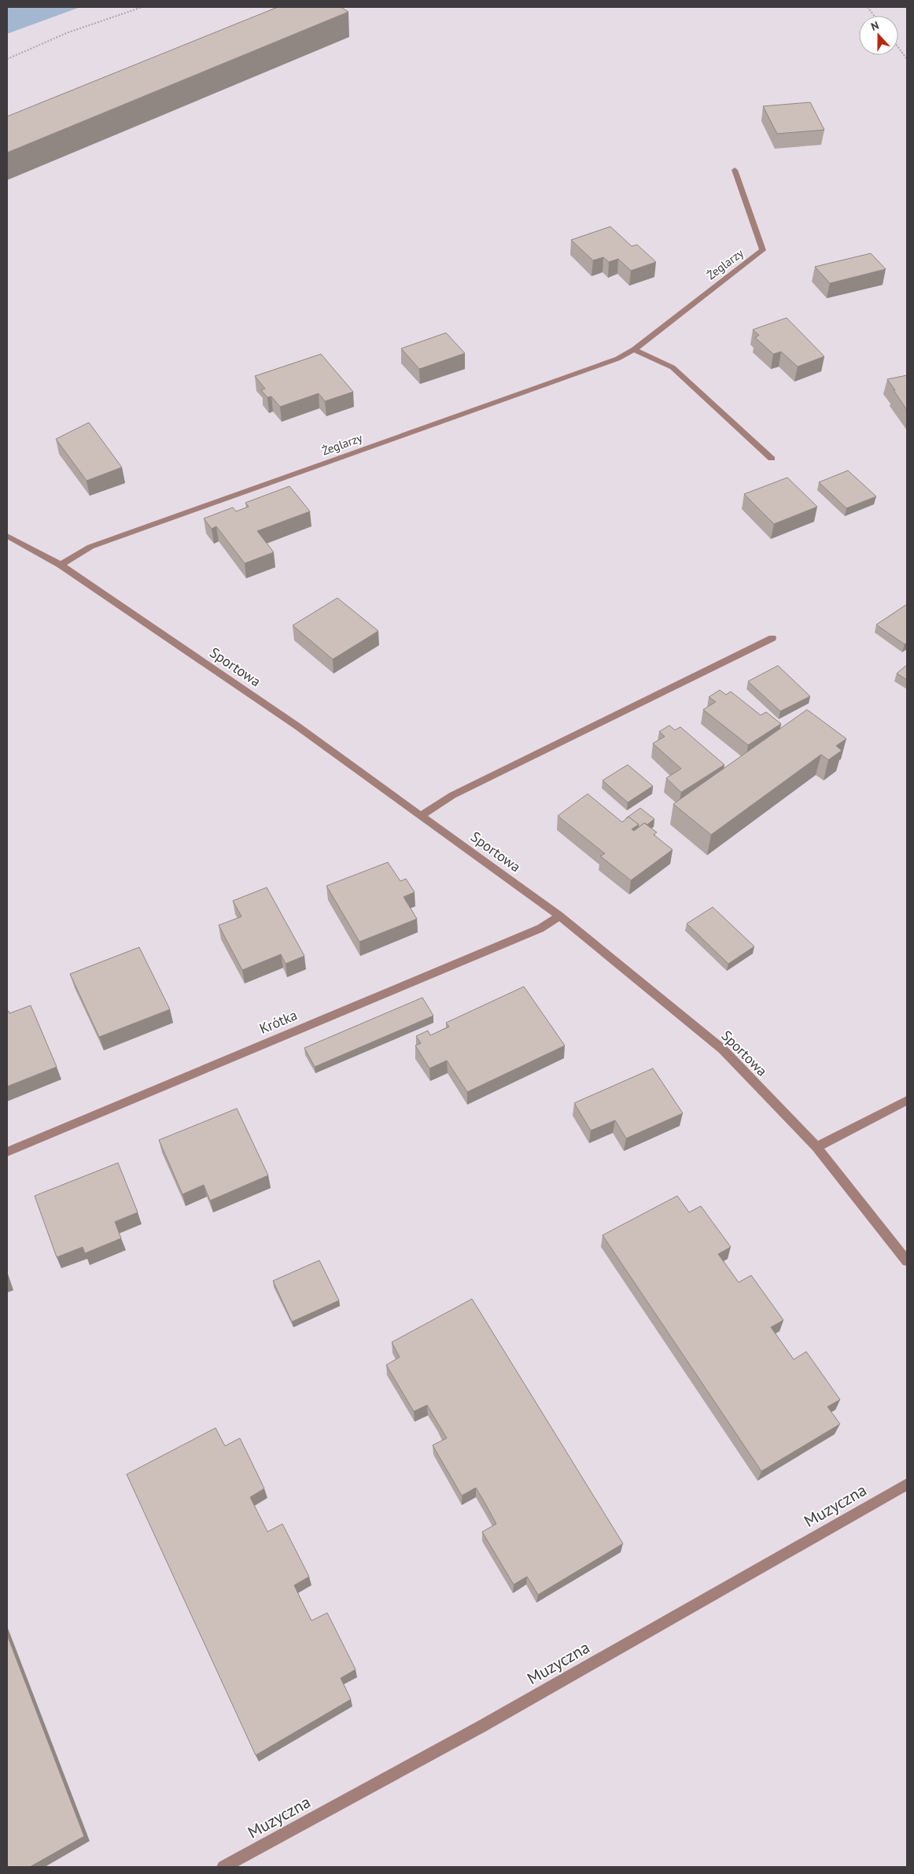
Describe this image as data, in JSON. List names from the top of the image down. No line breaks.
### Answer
{"streets":{"street":["Żeglarzy","Sportowa","Krótka","Muzyczna"]},"crossings":[["Żeglarzy","Sportowa"],["Sportowa","Krótka"]],"north":"top"}
